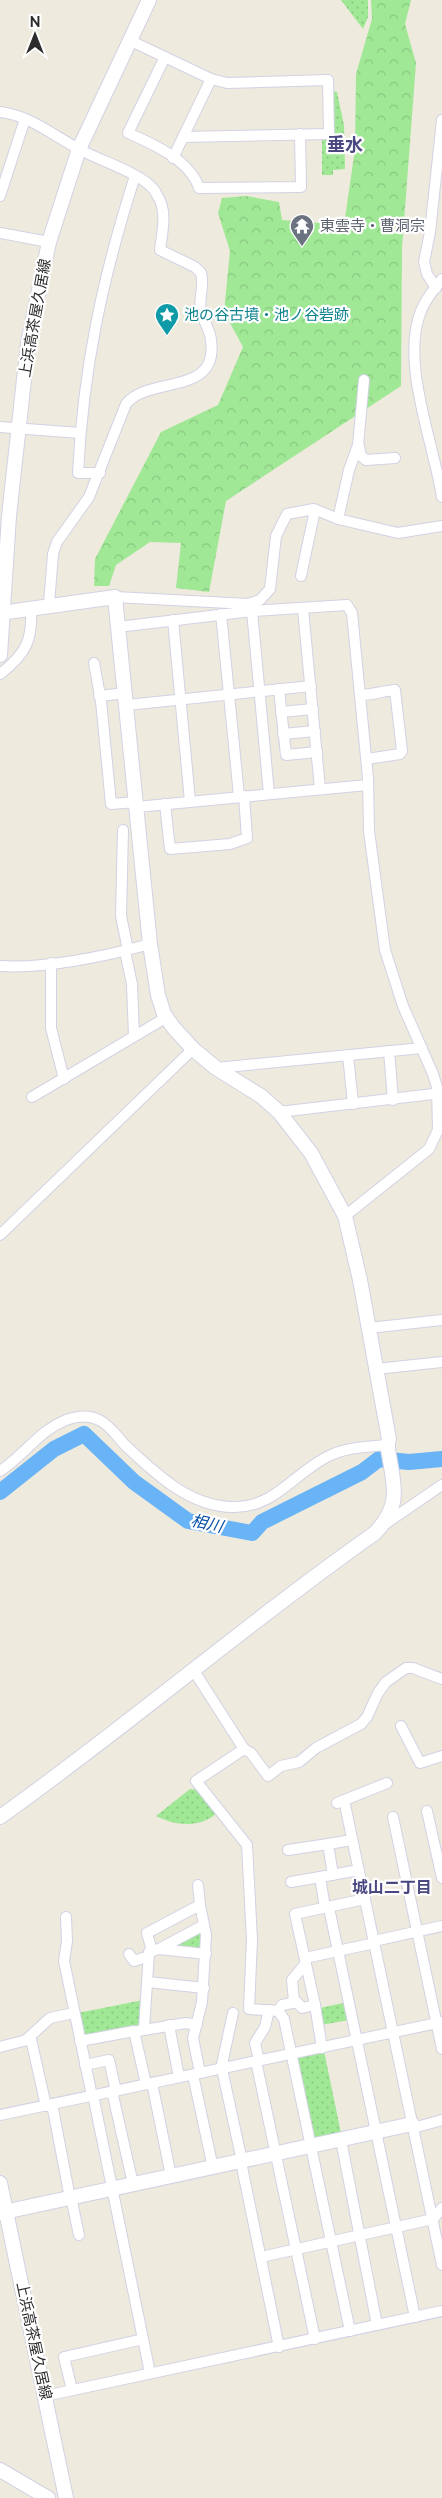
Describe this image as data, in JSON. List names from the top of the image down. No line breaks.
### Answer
{"streets":{"street":["上浜高茶屋久居線"]},"districts":["垂水","城山二丁目"],"water":["相川"],"places":{"temple":["東雲寺・曹洞宗"],"place":["池の谷古墳・池ノ谷砦跡"]},"north":"top"}
